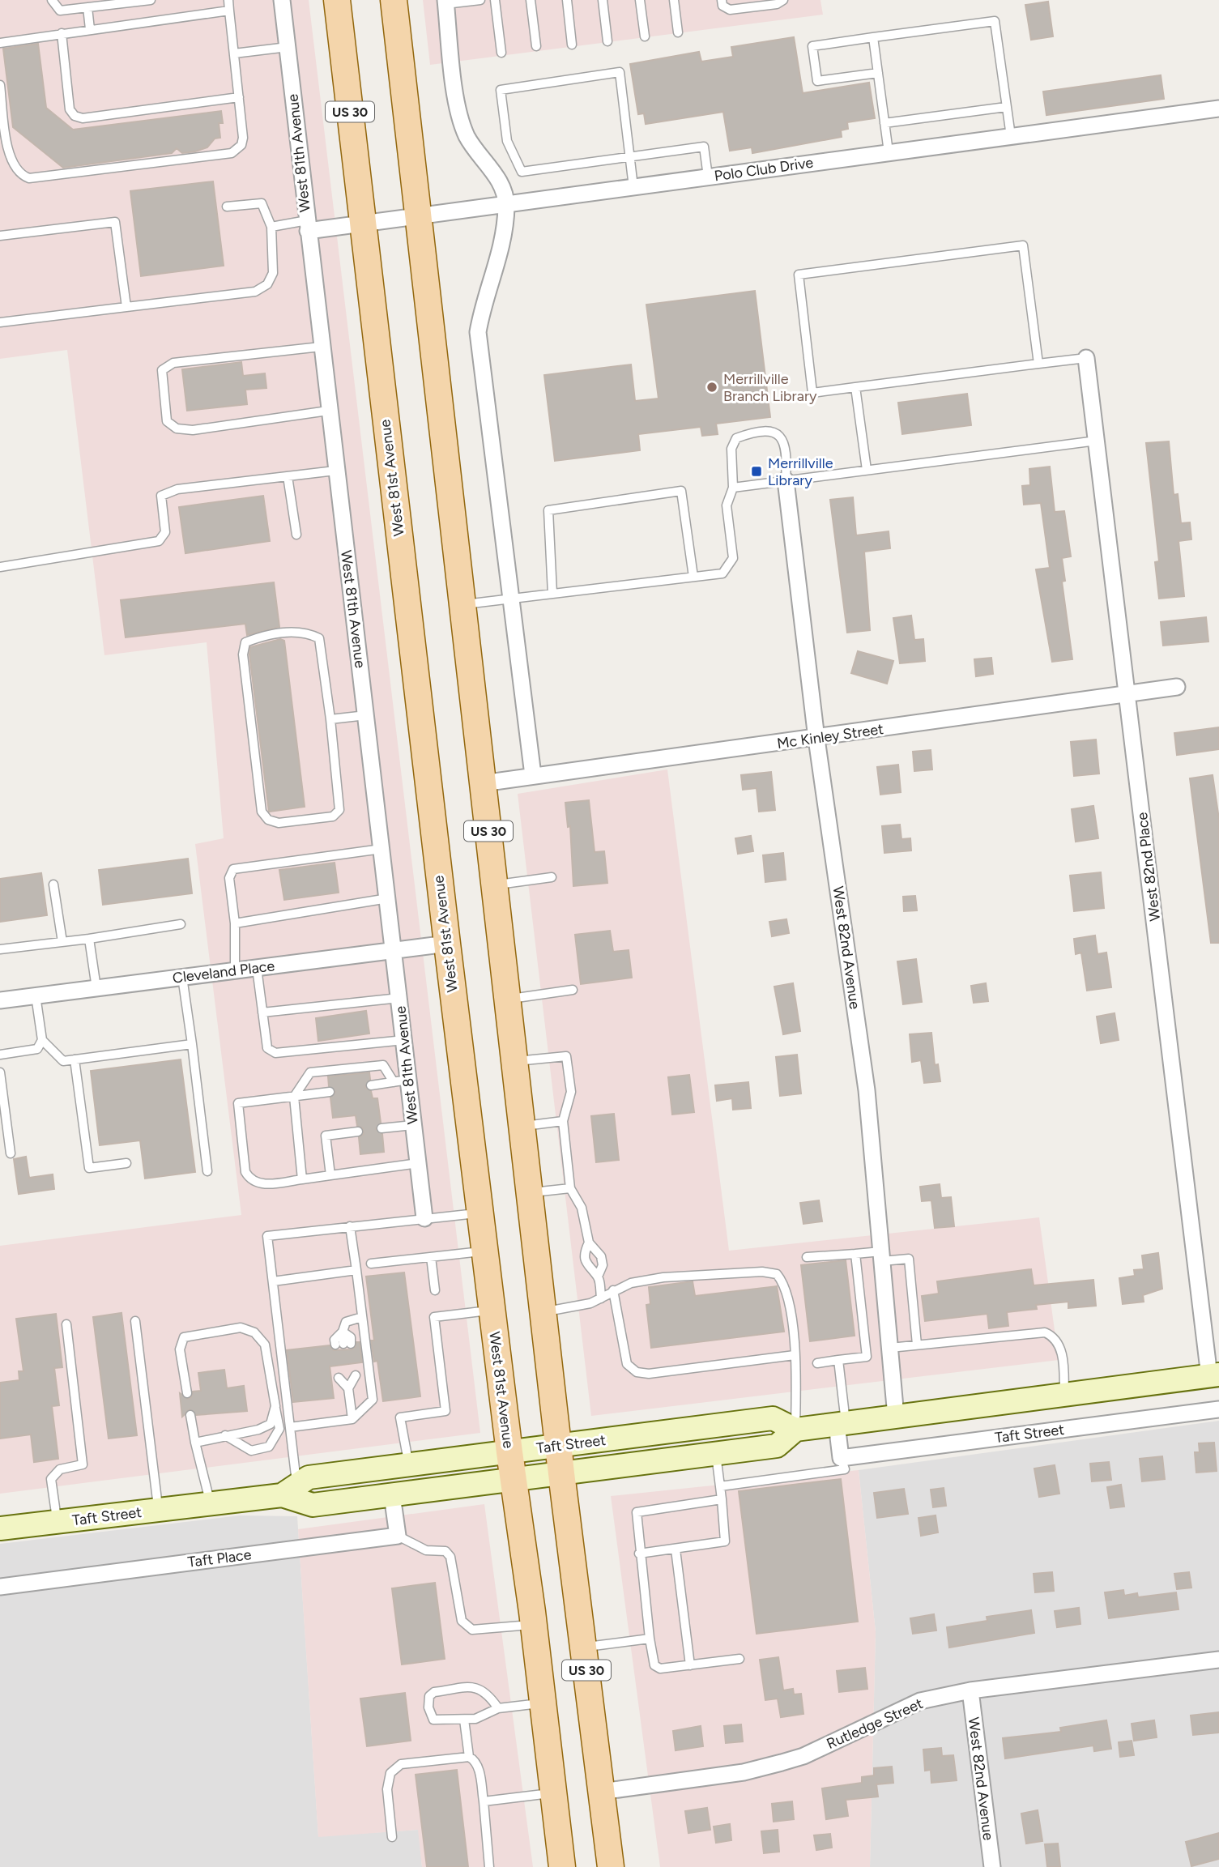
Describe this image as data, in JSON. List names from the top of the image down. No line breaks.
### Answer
{"streets":{"main road":["US 30","West 81st Avenue","Taft Street"],"street":["West 81th Avenue","Polo Club Drive","Mc Kinley Street","West 82nd Place","West 82nd Avenue","Cleveland Place","Taft Place","Rutledge Street"]},"crossings":[["US 30","Polo Club Drive"],["US 30","Mc Kinley Street"],["US 30","Taft Street"],["US 30","Rutledge Street"],["West 81th Avenue","Polo Club Drive"],["West 81th Avenue","Cleveland Place"],["Polo Club Drive","West 81st Avenue"],["West 81st Avenue","Cleveland Place"],["West 81st Avenue","Taft Street"],["Mc Kinley Street","West 82nd Place"],["Mc Kinley Street","West 82nd Avenue"],["West 82nd Place","Taft Street"],["West 82nd Avenue","Taft Street"],["West 82nd Avenue","Rutledge Street"]],"places":{"other":["Merrillville Branch Library"],"transit":["Merrillville Library"]}}
